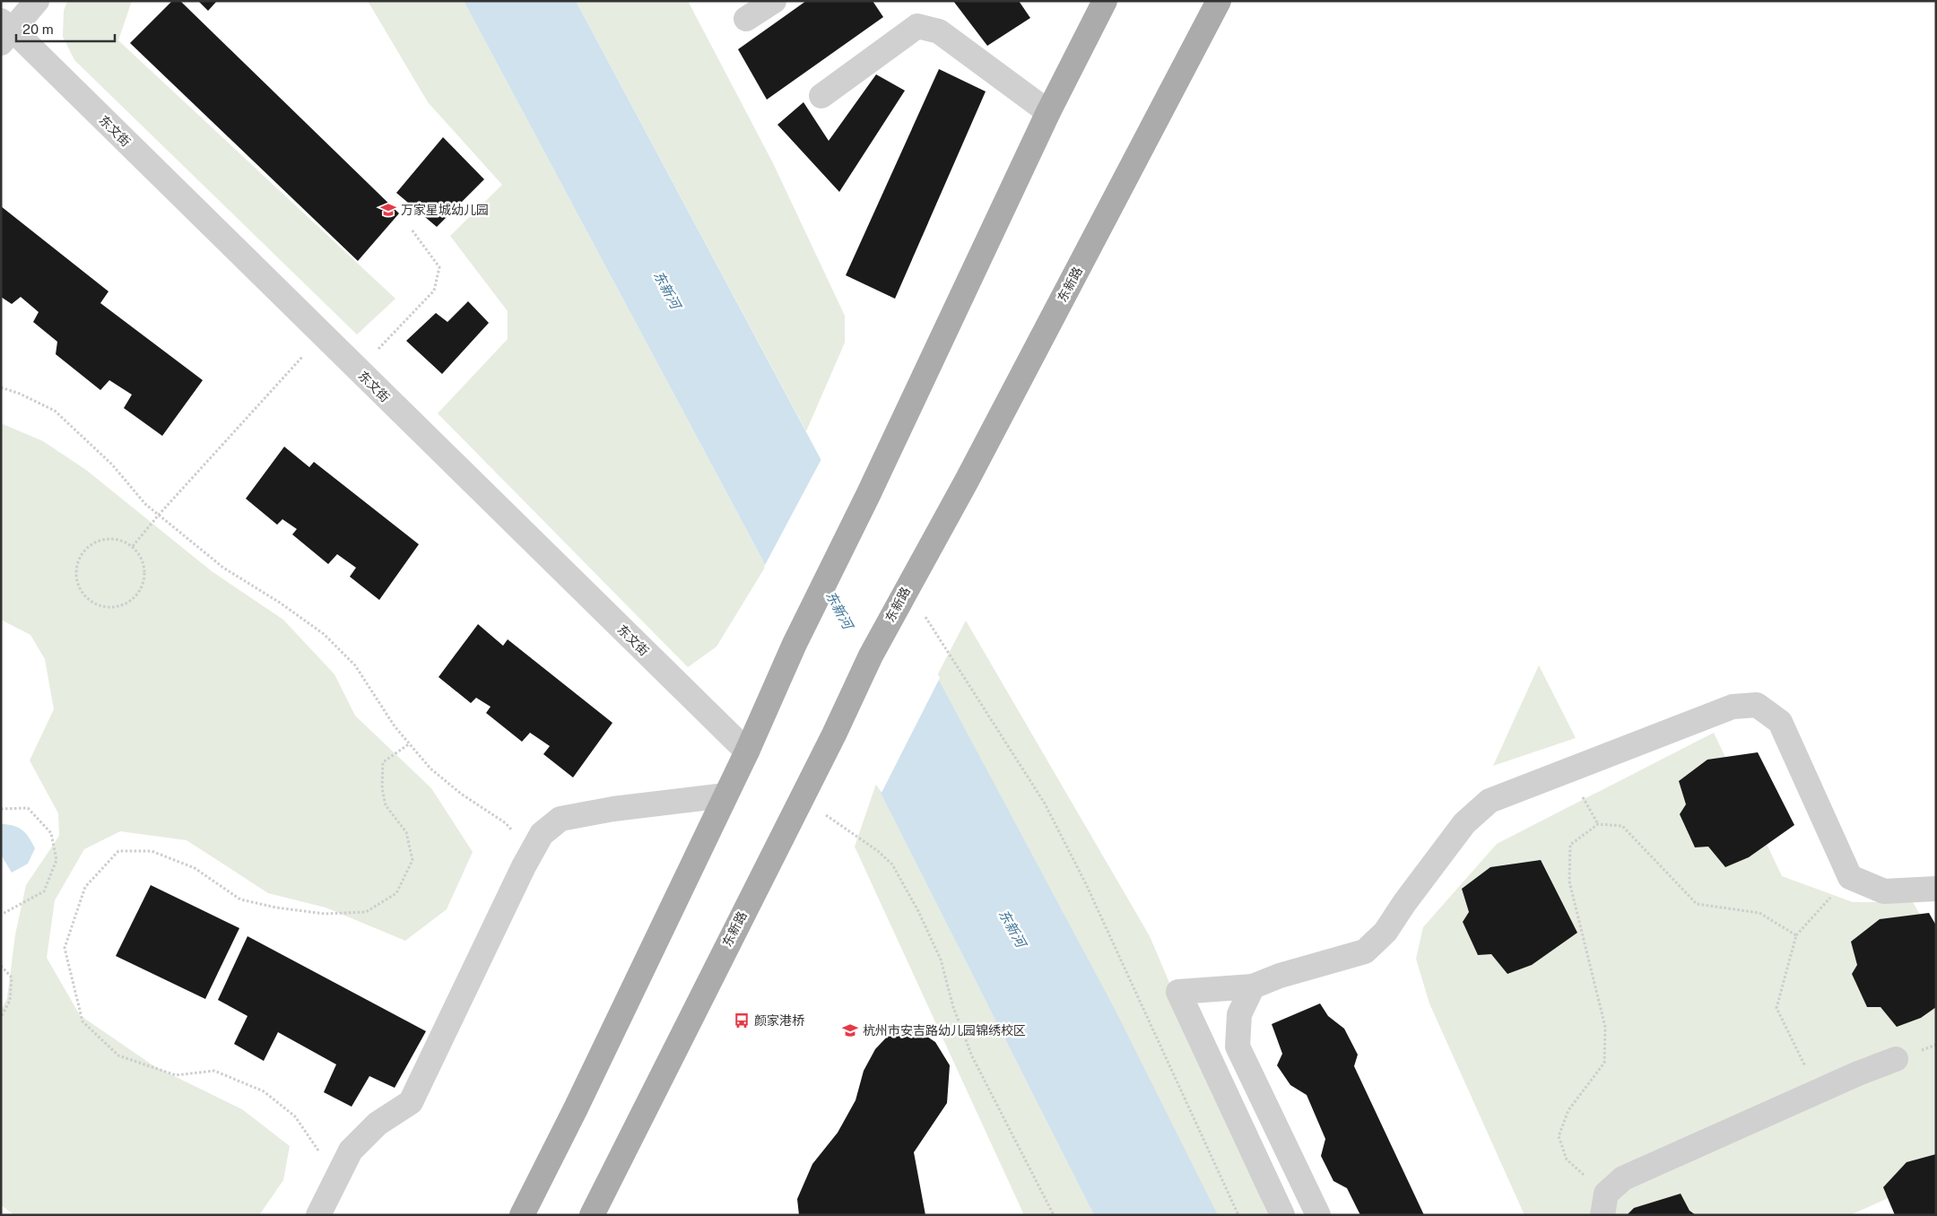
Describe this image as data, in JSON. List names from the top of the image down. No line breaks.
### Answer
{"streets":{"main road":["东新路"],"street":["东文街"]},"water":["东新河"],"places":{"school or university":["万家星城幼儿园","杭州市安吉路幼儿园锦绣校区"],"bus stop":["颜家港桥"]},"scale_bar":"20 m"}
